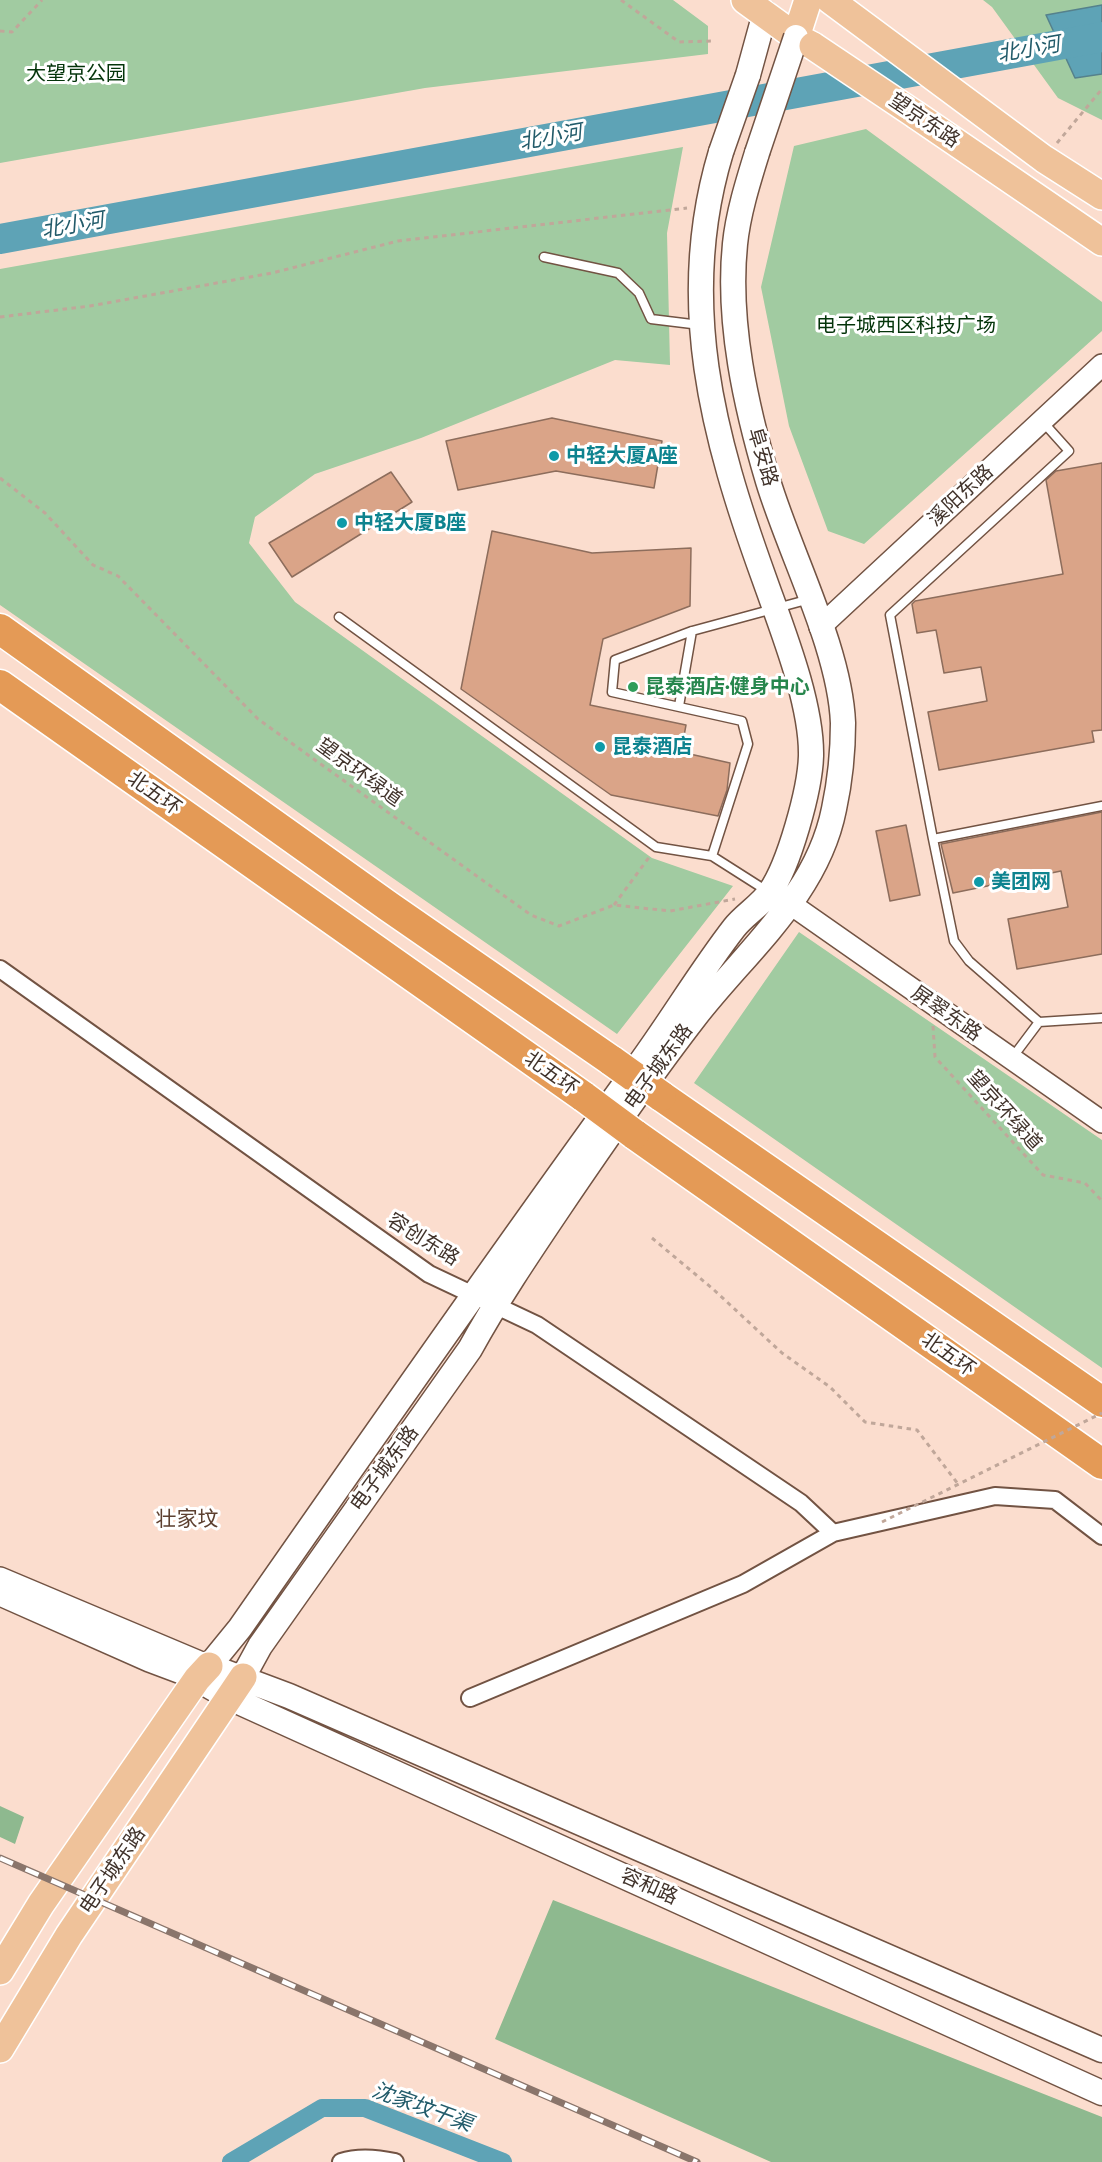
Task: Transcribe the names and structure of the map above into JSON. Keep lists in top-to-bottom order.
{
  "streets": {
    "highway": ["北五环"],
    "main road": [
      "望京东路",
      "阜安路",
      "电子城东路",
      "容和路"
    ],
    "street": ["溪阳东路", "屏翠东路", "容创东路"],
    "path": ["望京环绿道"]
  },
  "crossings": [
    ["望京东路", "阜安路"],
    ["阜安路", "溪阳东路"],
    ["阜安路", "屏翠东路"],
    ["阜安路", "电子城东路"],
    ["望京环绿道", "屏翠东路"],
    ["屏翠东路", "电子城东路"],
    ["电子城东路", "容创东路"],
    ["电子城东路", "容和路"]
  ],
  "districts": ["壮家坟"],
  "water": ["北小河", "沈家坟干渠"],
  "parks": ["大望京公园", "电子城西区科技广场"],
  "places": [
    "中轻大厦A座",
    "中轻大厦B座",
    "昆泰酒店·健身中心",
    "昆泰酒店",
    "美团网"
  ]
}
